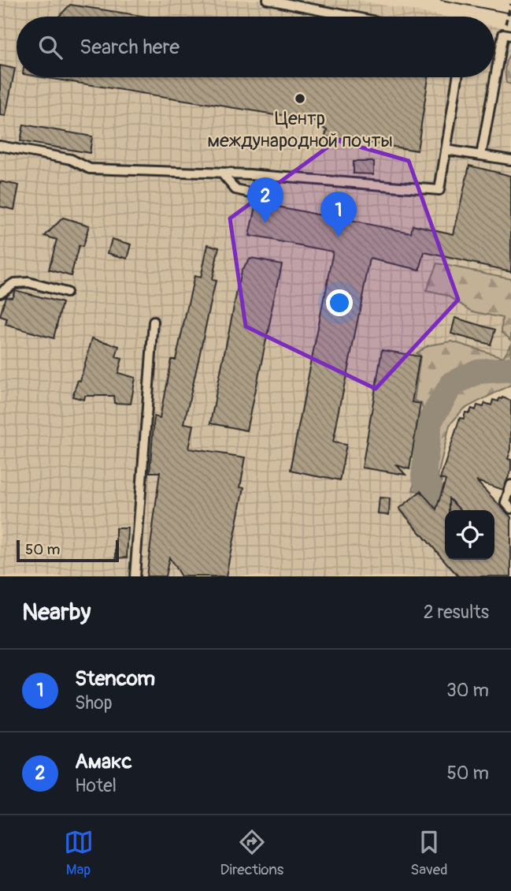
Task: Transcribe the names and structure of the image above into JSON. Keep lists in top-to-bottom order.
{
  "places": ["Центр международной почты"],
  "scale_bar": "50 m",
  "page": {
    "search": "Search here",
    "pins": ["2", "1"],
    "scale": "50 m",
    "heading": ["Nearby", "2 results"],
    "list": [
      {
        "mark": "1",
        "name": "Stencom",
        "note": "Shop",
        "value": "30 m"
      },
      {
        "mark": "2",
        "name": "Амакс",
        "note": "Hotel",
        "value": "50 m"
      }
    ],
    "nav": ["Map", "Directions", "Saved"]
  }
}
